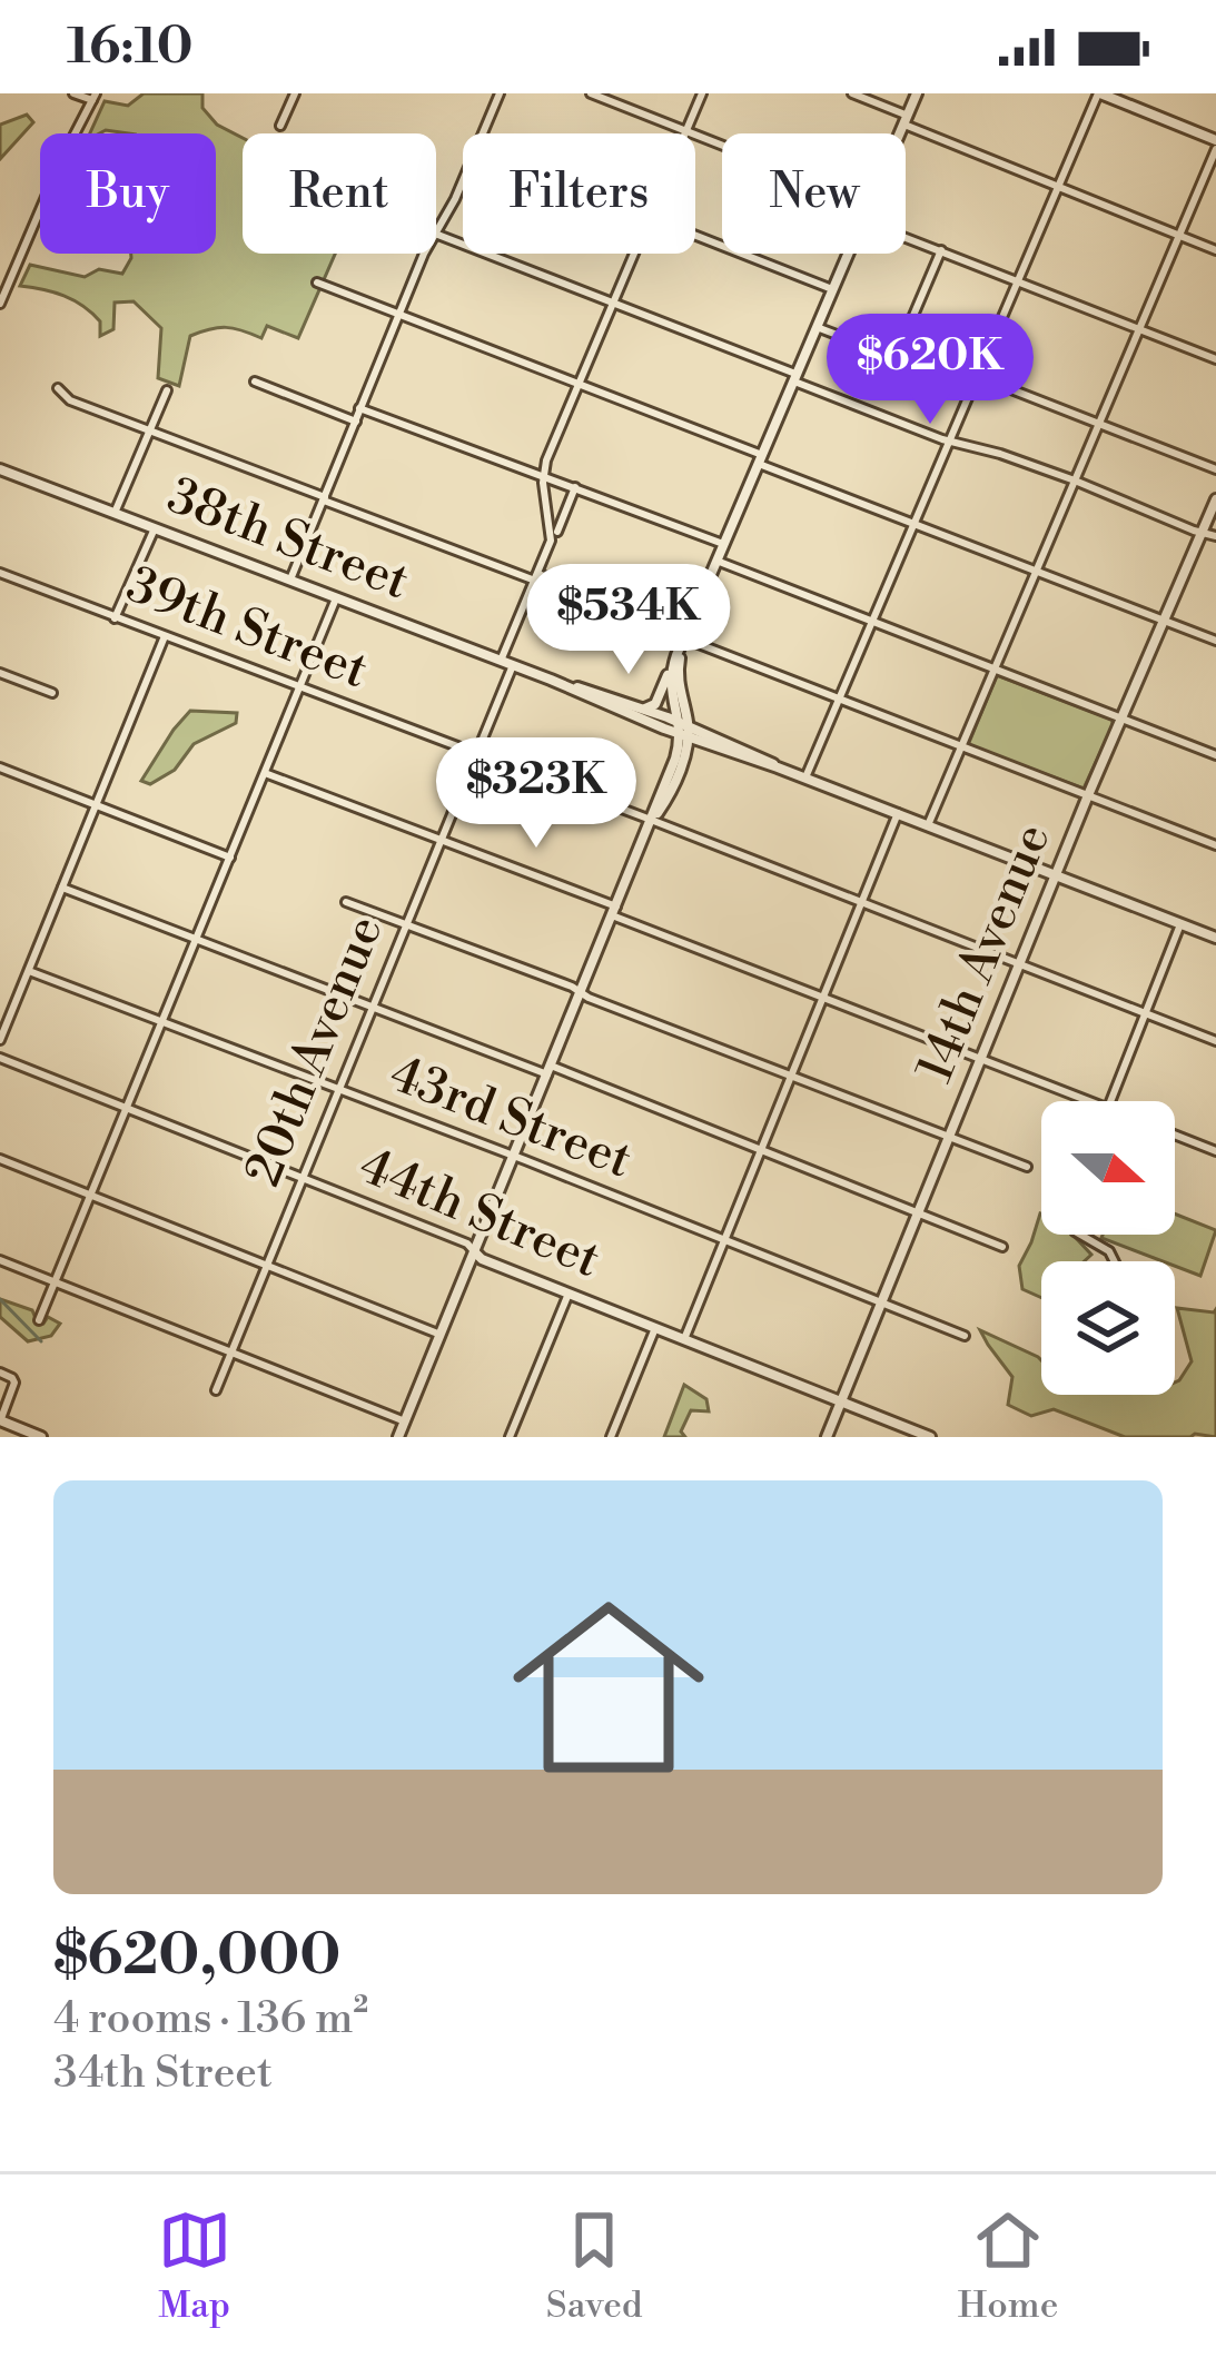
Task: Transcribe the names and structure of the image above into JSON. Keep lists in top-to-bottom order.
{
  "streets": {
    "street": [
      "38th Street",
      "39th Street",
      "14th Avenue",
      "20th Avenue",
      "43rd Street",
      "44th Street"
    ]
  },
  "crossings": [
    ["38th Street", "14th Avenue"],
    ["38th Street", "20th Avenue"],
    ["39th Street", "14th Avenue"],
    ["39th Street", "20th Avenue"],
    ["14th Avenue", "43rd Street"],
    ["14th Avenue", "44th Street"],
    ["20th Avenue", "43rd Street"],
    ["20th Avenue", "44th Street"]
  ],
  "north": "right",
  "page": {
    "status": "16:10",
    "chip": [
      "Buy",
      "Rent",
      "Filters",
      "New"
    ],
    "price": ["$620K", "$534K", "$323K"],
    "list": [
      {
        "name": "$620,000",
        "note": "4 rooms · 136 m² · 34th Street"
      }
    ],
    "tabs": ["Map", "Saved", "Home"]
  }
}
